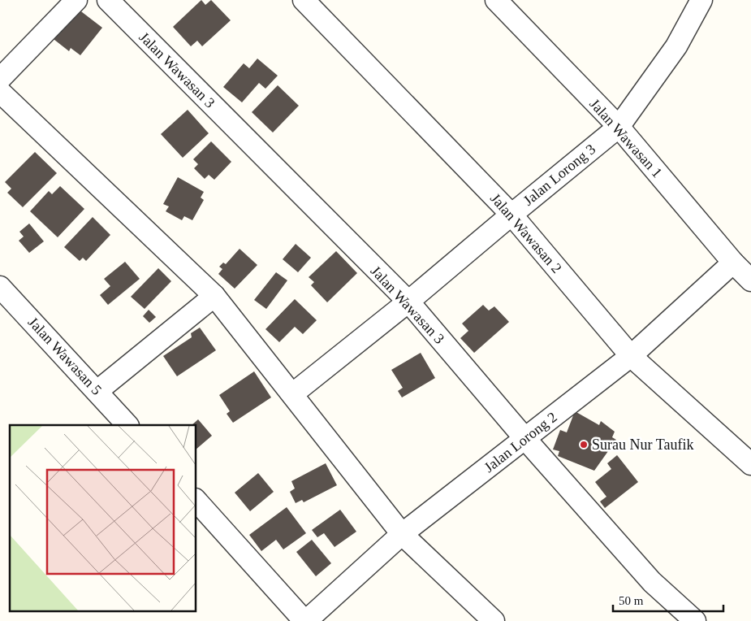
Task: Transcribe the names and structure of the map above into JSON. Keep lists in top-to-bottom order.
{
  "streets": {
    "street": [
      "Jalan Wawasan 3",
      "Jalan Wawasan 1",
      "Jalan Lorong 3",
      "Jalan Wawasan 2",
      "Jalan Wawasan 5",
      "Jalan Lorong 2"
    ]
  },
  "crossings": [
    ["Jalan Wawasan 3", "Jalan Lorong 3"],
    ["Jalan Wawasan 3", "Jalan Lorong 2"],
    ["Jalan Wawasan 1", "Jalan Lorong 3"],
    ["Jalan Wawasan 1", "Jalan Lorong 2"],
    ["Jalan Lorong 3", "Jalan Wawasan 2"],
    ["Jalan Wawasan 2", "Jalan Lorong 2"]
  ],
  "places": ["Surau Nur Taufik"],
  "scale_bar": "50 m"
}
